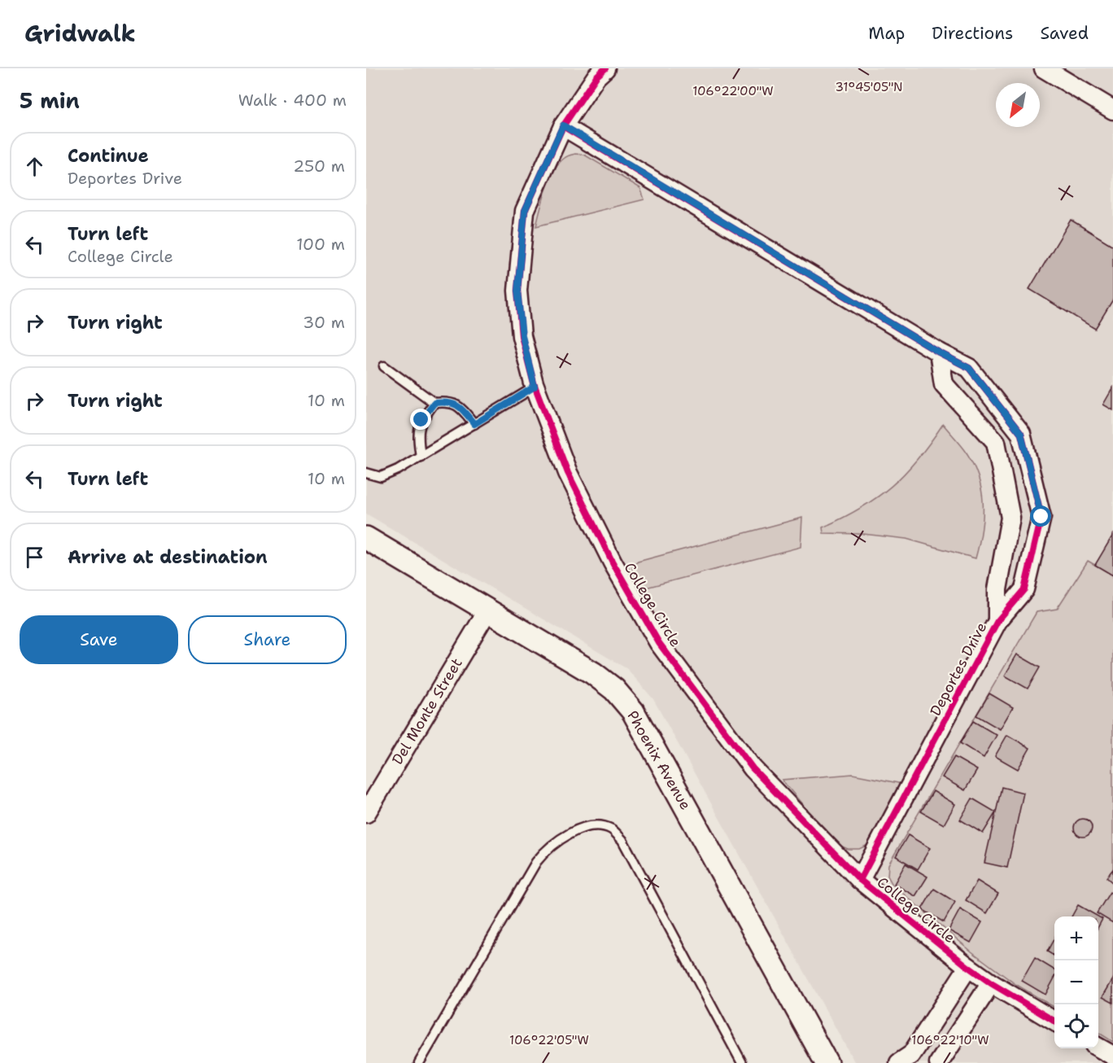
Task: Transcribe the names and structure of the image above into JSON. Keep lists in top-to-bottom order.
{
  "streets": {
    "street": [
      "College Circle",
      "Deportes Drive",
      "Del Monte Street",
      "Phoenix Avenue"
    ]
  },
  "crossings": [
    ["College Circle", "Deportes Drive"],
    ["Del Monte Street", "Phoenix Avenue"]
  ],
  "north": "bottom left",
  "page": {
    "header": "Gridwalk",
    "nav": ["Map", "Directions", "Saved"],
    "heading": ["5 min", "Walk · 400 m"],
    "list": [
      ["Continue", "Deportes Drive", "250 m"],
      ["Turn left", "College Circle", "100 m"],
      ["Turn right", "30 m"],
      ["Turn right", "10 m"],
      ["Turn left", "10 m"],
      "Arrive at destination"
    ],
    "buttons": ["Save", "Share"],
    "map_buttons": ["+", "−"]
  },
  "coordinates": [
    "31°45'05\"N",
    "106°22'00\"W",
    "106°22'05\"W",
    "106°22'10\"W"
  ]
}
